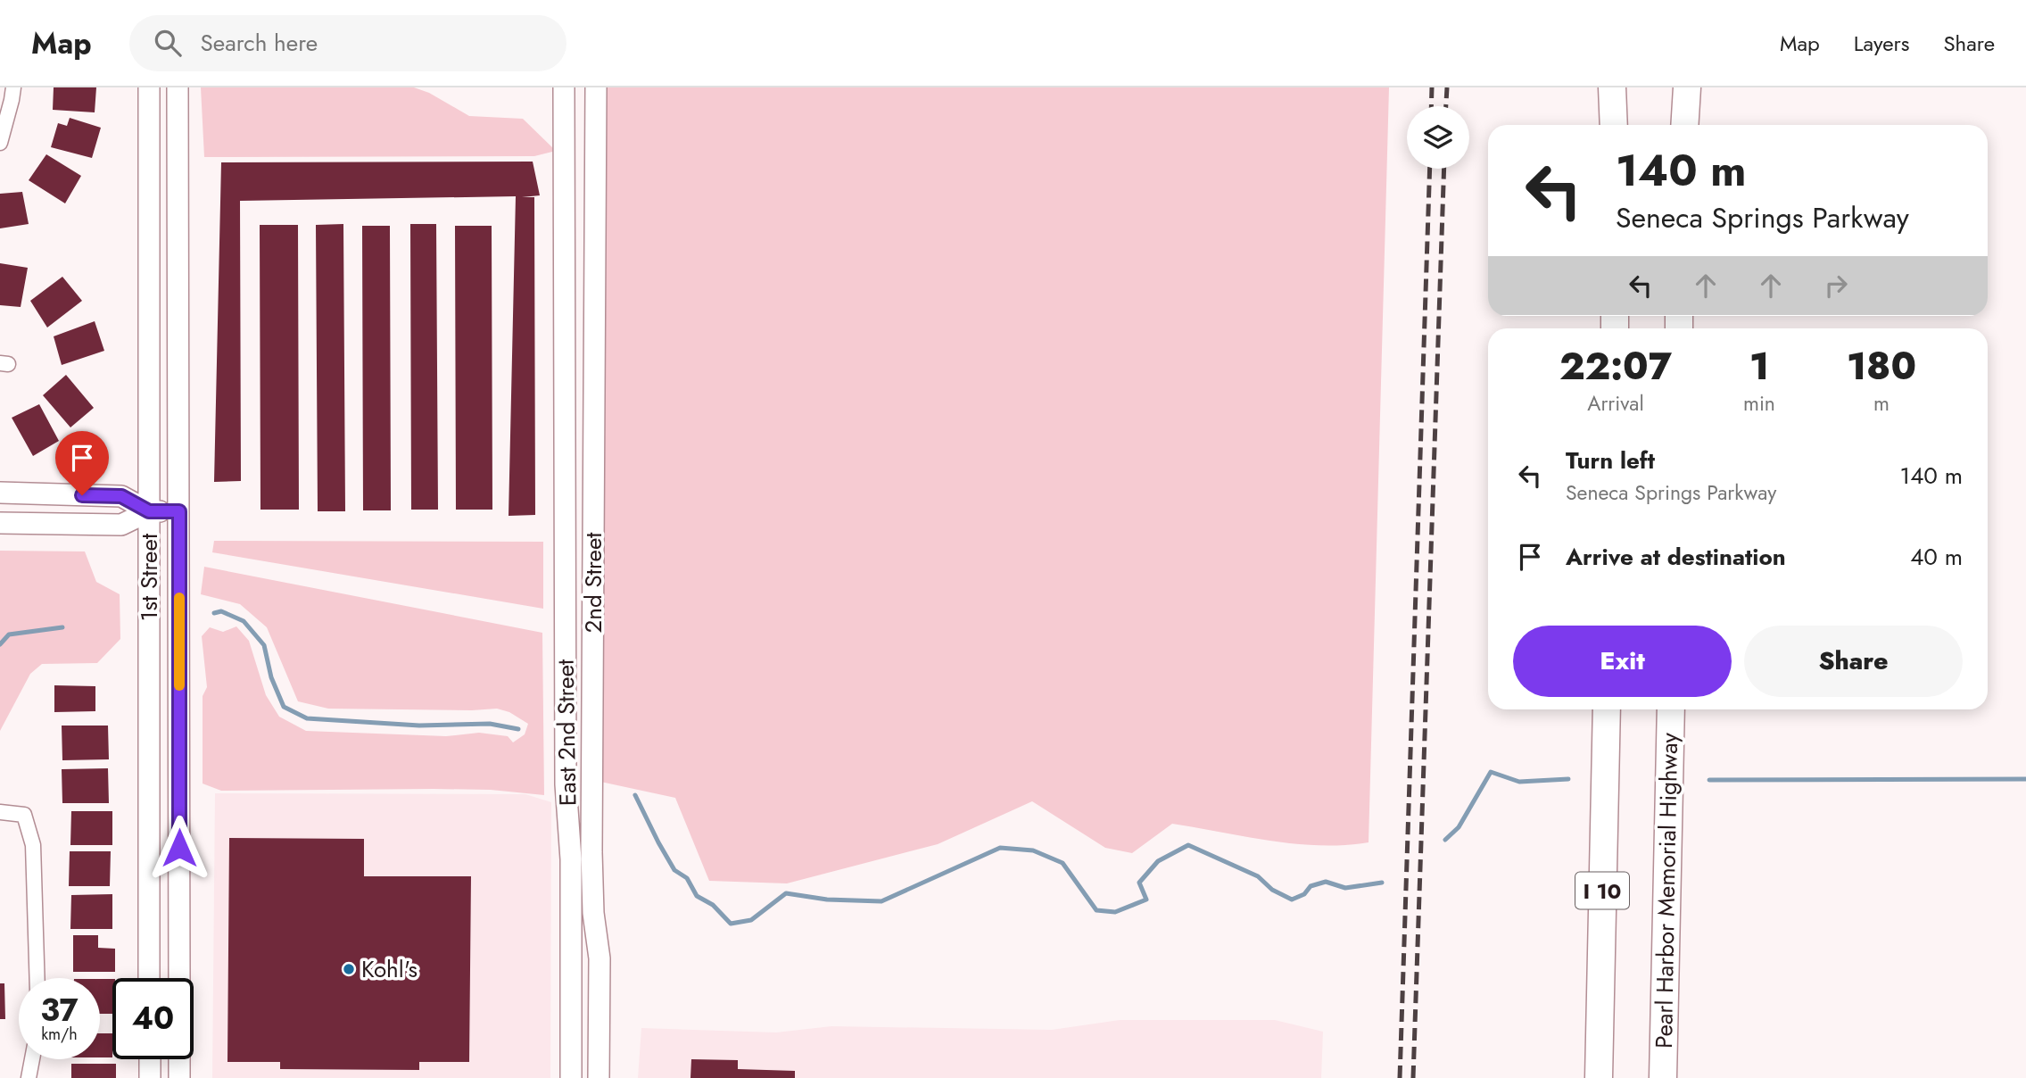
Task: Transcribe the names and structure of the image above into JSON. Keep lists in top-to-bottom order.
{
  "streets": {
    "highway": ["I 10", "Pearl Harbor Memorial Highway"],
    "street": ["1st Street", "2nd Street", "East 2nd Street"]
  },
  "places": ["Kohl's"],
  "page": {
    "header": "Map",
    "search": "Search here",
    "nav": ["Map", "Layers", "Share"],
    "turn": ["140 m", "Seneca Springs Parkway"],
    "eta": [
      "22:07",
      "Arrival",
      "1",
      "min",
      "180",
      "m"
    ],
    "list": [
      {
        "name": "Turn left",
        "note": "Seneca Springs Parkway",
        "value": "140 m"
      },
      {
        "name": "Arrive at destination",
        "value": "40 m"
      }
    ],
    "buttons": ["Exit", "Share"],
    "speed": "37 km/h",
    "limit": "40"
  }
}
